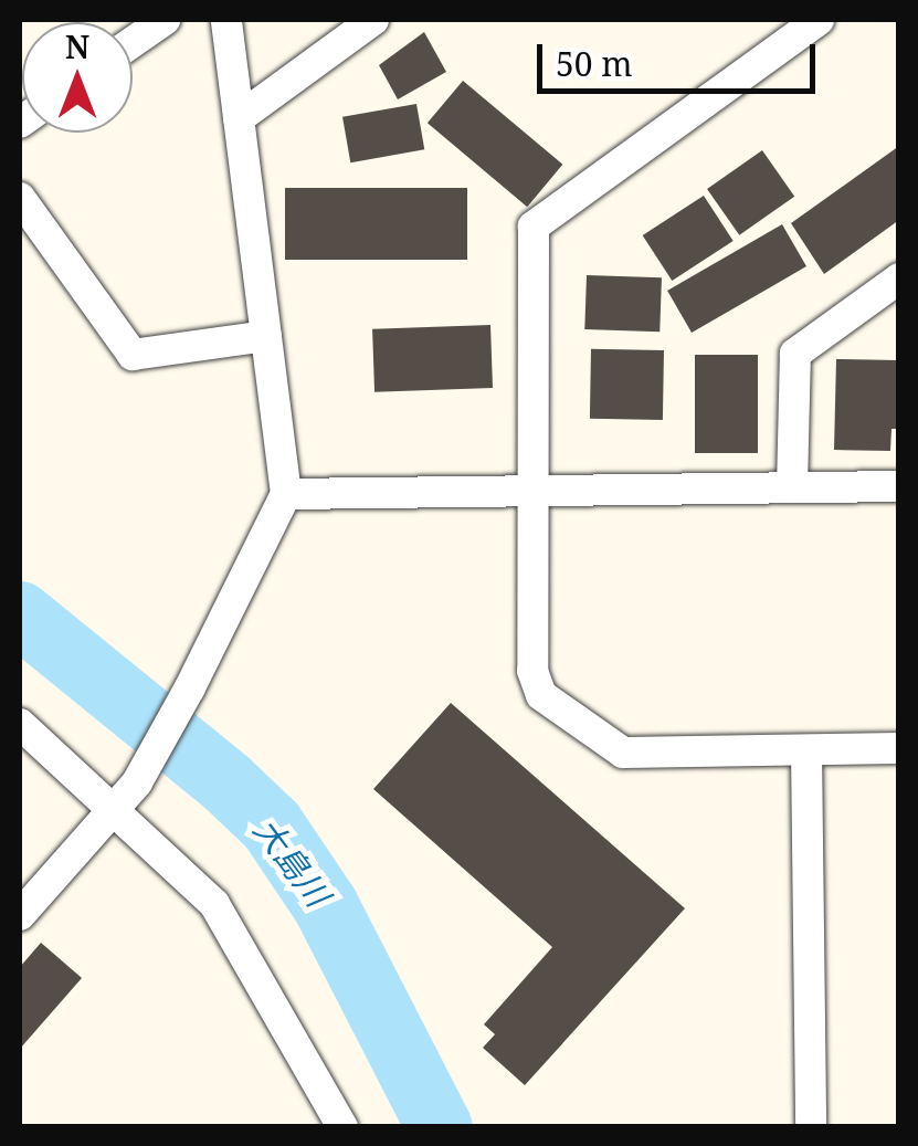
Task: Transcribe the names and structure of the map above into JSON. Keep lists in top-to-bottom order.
{
  "water": ["大島川"],
  "scale_bar": "50 m",
  "north": "top"
}
